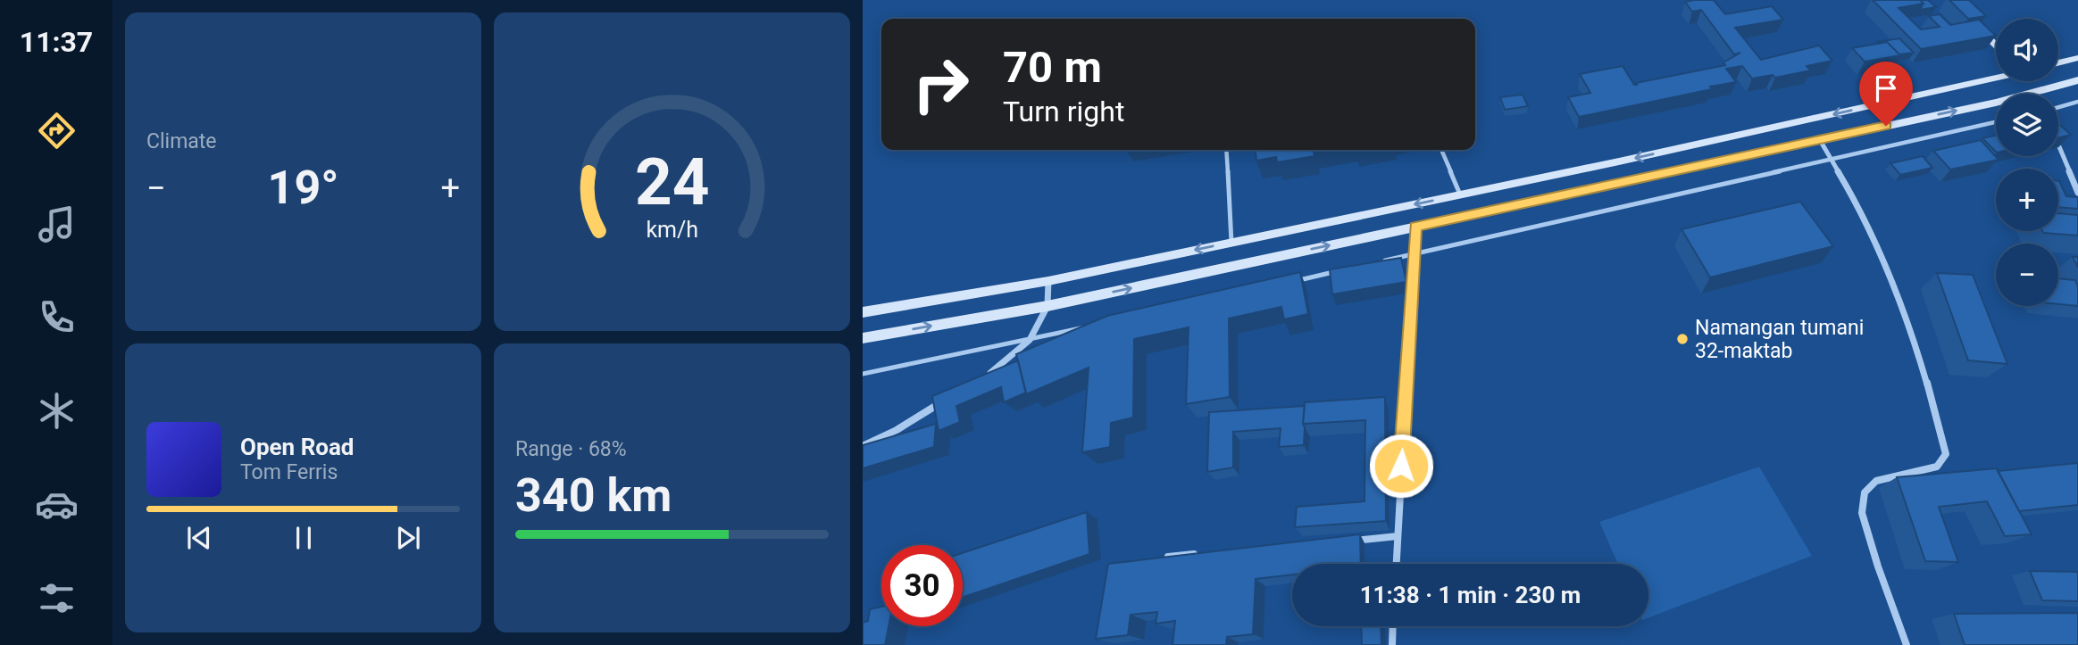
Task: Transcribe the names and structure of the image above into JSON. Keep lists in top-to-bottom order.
{
  "places": ["Namangan tumani 32-maktab"],
  "page": {
    "tabs": "11:37",
    "tile": [
      "Climate",
      ["Range · 68%", "340 km"]
    ],
    "map_buttons": ["+", "−"],
    "turn": ["70 m", "Turn right"],
    "heat": ["−", "19°", "+"],
    "song": ["Open Road", "Tom Ferris"],
    "limit": "30",
    "trip": "11:38 · 1 min · 230 m",
    "gauge": ["24", "km/h"]
  }
}
